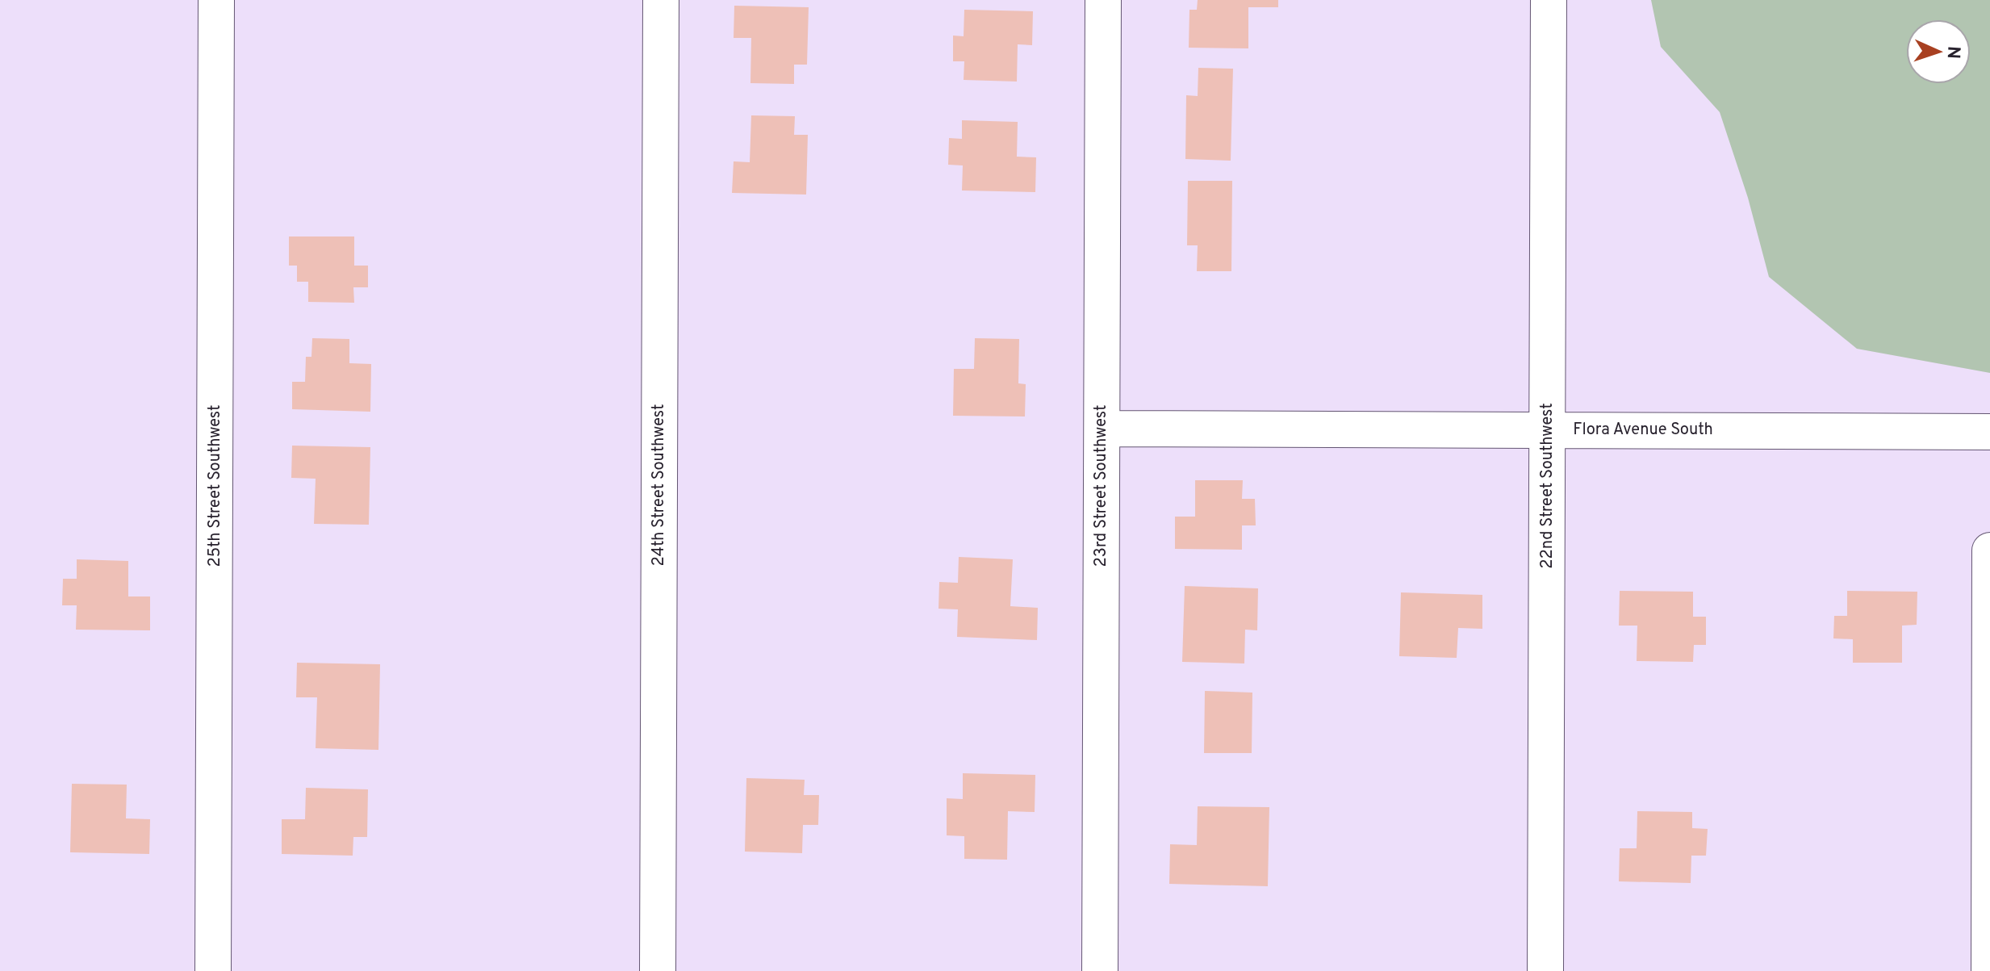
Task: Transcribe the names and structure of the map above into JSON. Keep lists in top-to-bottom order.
{
  "streets": {
    "street": [
      "Flora Avenue South",
      "24th Street Southwest",
      "25th Street Southwest",
      "23rd Street Southwest",
      "22nd Street Southwest"
    ]
  },
  "crossings": [
    ["Flora Avenue South", "23rd Street Southwest"],
    ["Flora Avenue South", "22nd Street Southwest"]
  ],
  "north": "right"
}
